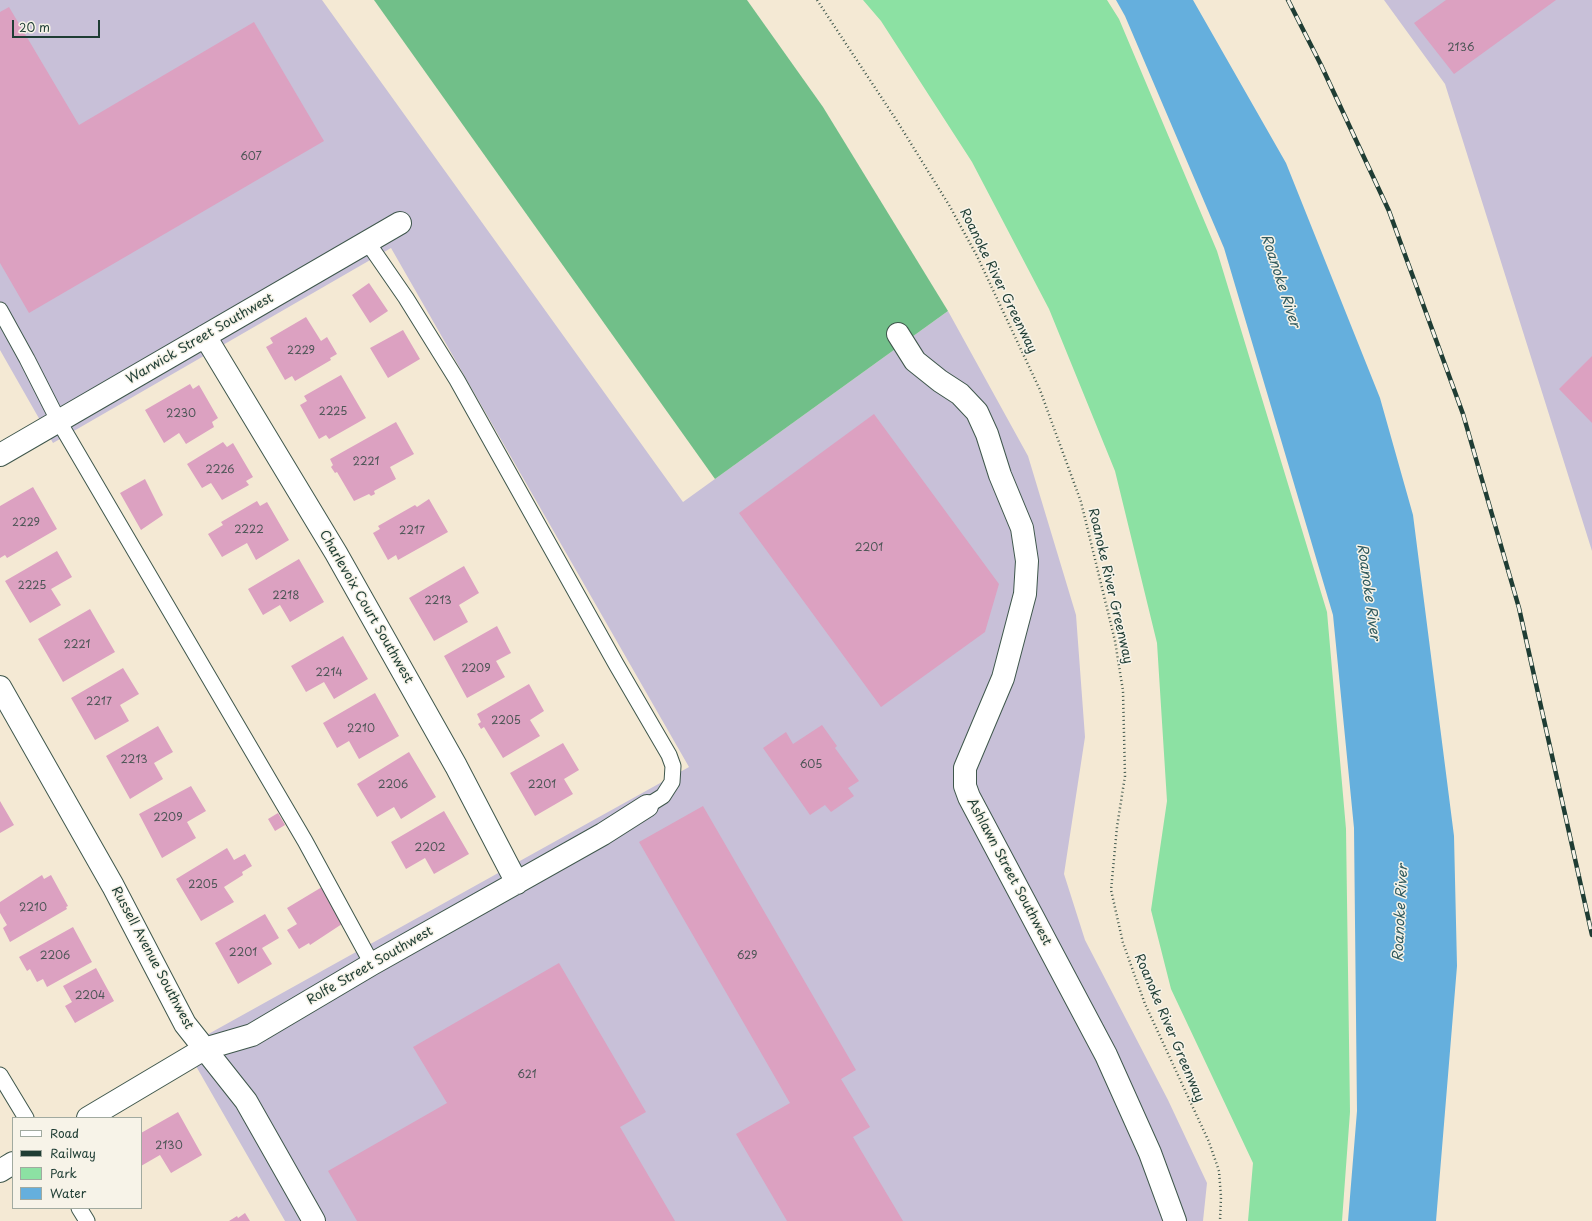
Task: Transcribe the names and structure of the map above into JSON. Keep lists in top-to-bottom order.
{
  "streets": {
    "street": [
      "Warwick Street Southwest",
      "Charlevoix Court Southwest",
      "Ashlawn Street Southwest",
      "Russell Avenue Southwest",
      "Rolfe Street Southwest"
    ],
    "path": ["Roanoke River Greenway"]
  },
  "crossings": [
    ["Warwick Street Southwest", "Charlevoix Court Southwest"],
    ["Charlevoix Court Southwest", "Rolfe Street Southwest"],
    ["Russell Avenue Southwest", "Rolfe Street Southwest"]
  ],
  "water": ["Roanoke River"],
  "house_numbers": [
    "2136",
    "607",
    "2229",
    "2225",
    "2230",
    "2221",
    "2226",
    "2229",
    "2222",
    "2217",
    "2201",
    "2225",
    "2218",
    "2213",
    "2221",
    "2209",
    "2214",
    "2217",
    "2205",
    "2210",
    "2213",
    "605",
    "2206",
    "2201",
    "2209",
    "2202",
    "2205",
    "2210",
    "2201",
    "2206",
    "629",
    "2204",
    "621",
    "2130"
  ],
  "legend": [
    "Road",
    "Railway",
    "Park",
    "Water"
  ],
  "scale_bar": "20 m"
}
